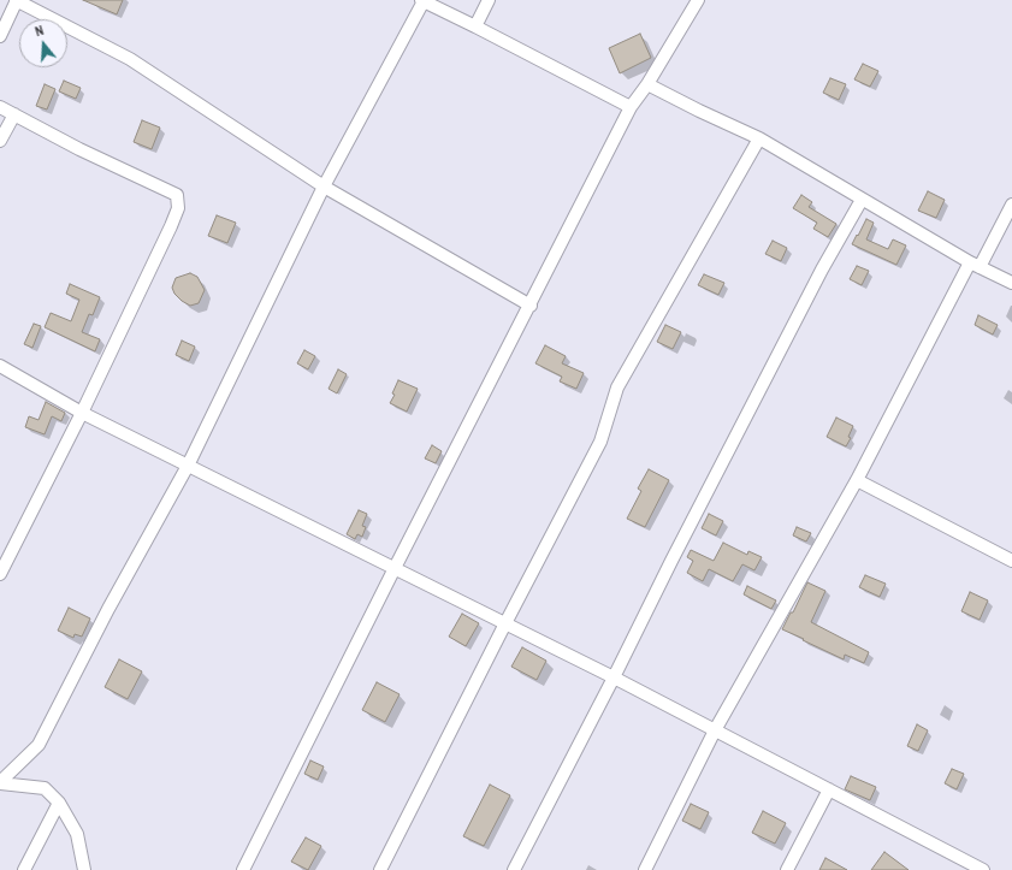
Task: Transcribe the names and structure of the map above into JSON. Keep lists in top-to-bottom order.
{
  "north": "top"
}
